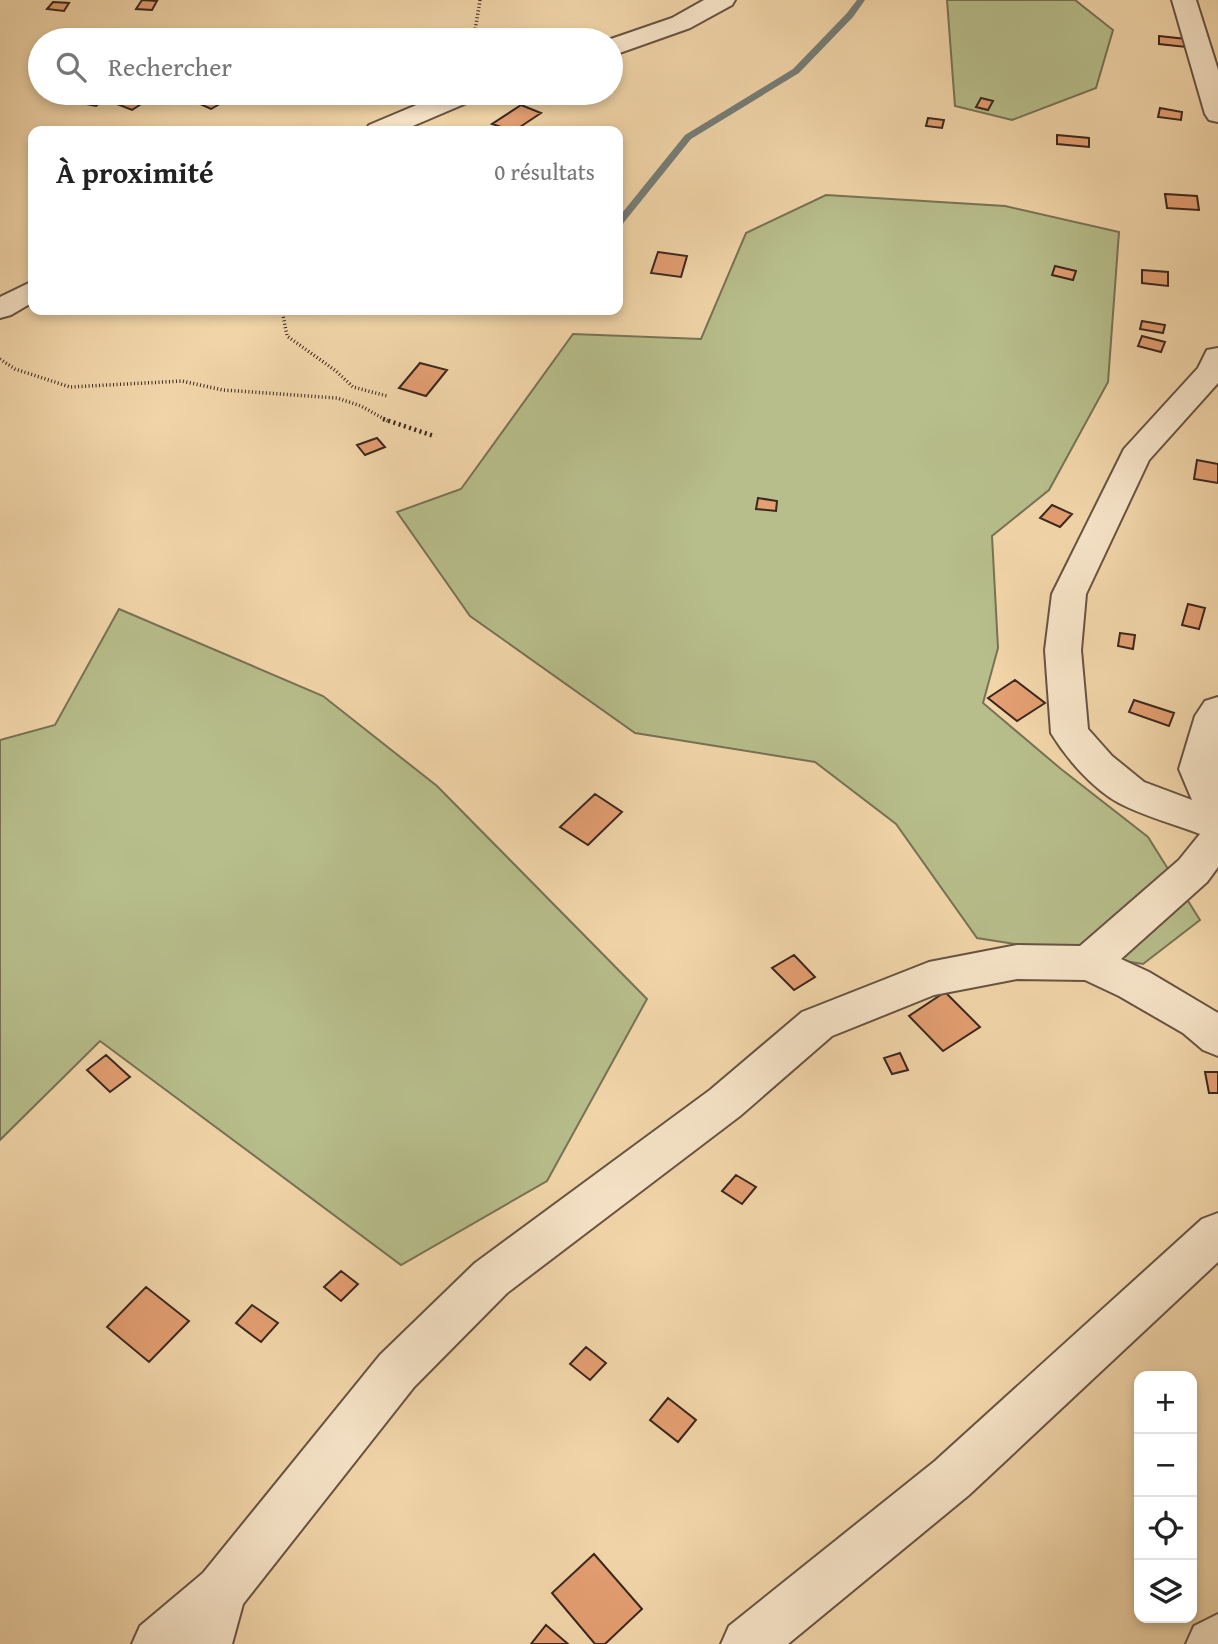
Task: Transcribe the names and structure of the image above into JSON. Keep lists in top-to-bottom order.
{
  "page": {
    "search": "Rechercher",
    "heading": ["À proximité", "0 résultats"],
    "map_buttons": ["+", "−"]
  }
}
